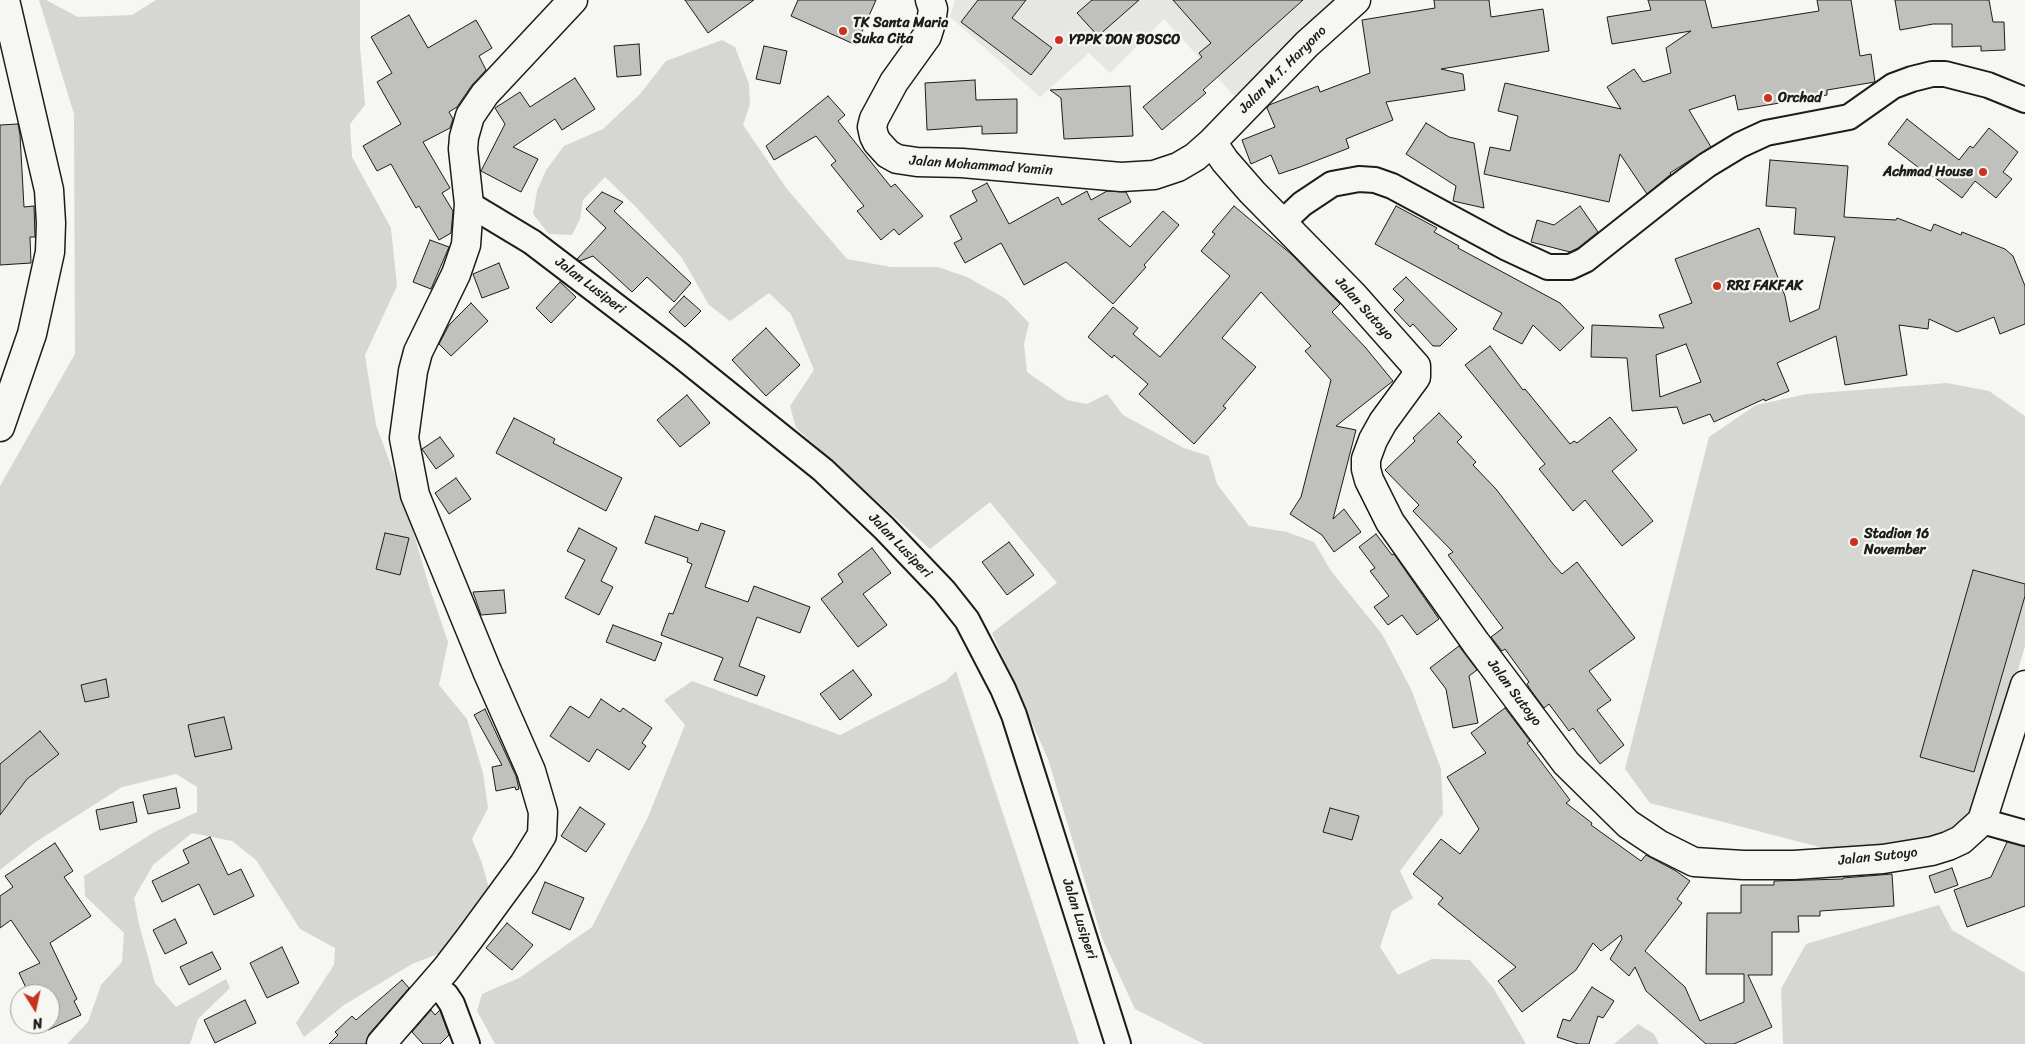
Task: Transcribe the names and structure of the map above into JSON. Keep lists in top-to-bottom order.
{
  "streets": {
    "main road": ["Jalan M.T. Haryono", "Jalan Mohammad Yamin", "Jalan Sutoyo"],
    "street": ["Jalan Lusiperi"]
  },
  "crossings": [
    ["Jalan M.T. Haryono", "Jalan Mohammad Yamin"],
    ["Jalan M.T. Haryono", "Jalan Sutoyo"],
    ["Jalan Mohammad Yamin", "Jalan Sutoyo"]
  ],
  "places": [
    "TK Santa Maria Suka Cita",
    "YPPK DON BOSCO",
    "Orchad",
    "Achmad House",
    "RRI FAKFAK",
    "Stadion 16 November"
  ],
  "north": "bottom"
}
